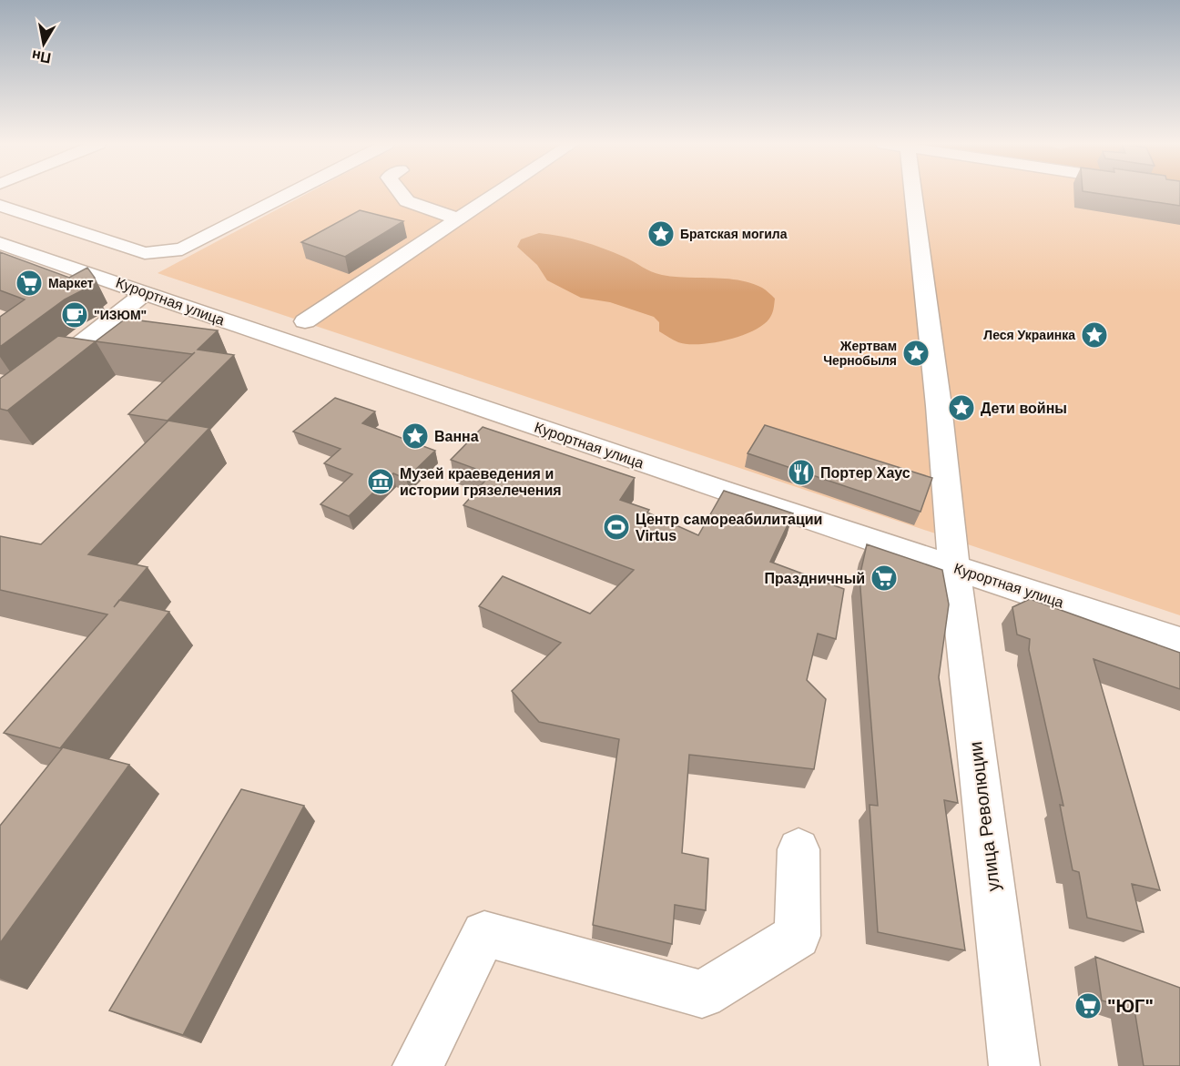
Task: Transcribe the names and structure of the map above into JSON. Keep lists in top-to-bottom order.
{
  "streets": {
    "street": ["Курортная улица", "улица Революции"]
  },
  "crossings": [
    ["Курортная улица", "улица Революции"]
  ],
  "places": {
    "place": [
      "Братская могила",
      "Леся Украинка",
      "Жертвам Чернобыля",
      "Дети войны",
      "Ванна"
    ],
    "supermarket": ["Маркет", "Праздничный", "\"ЮГ\""],
    "cafe": ["\"ИЗЮМ\""],
    "restaurant": ["Портер Хаус"],
    "museum": ["Музей краеведения и истории грязелечения"],
    "sports": ["Центр самореабилитации Virtus"]
  },
  "north": "bottom"
}
